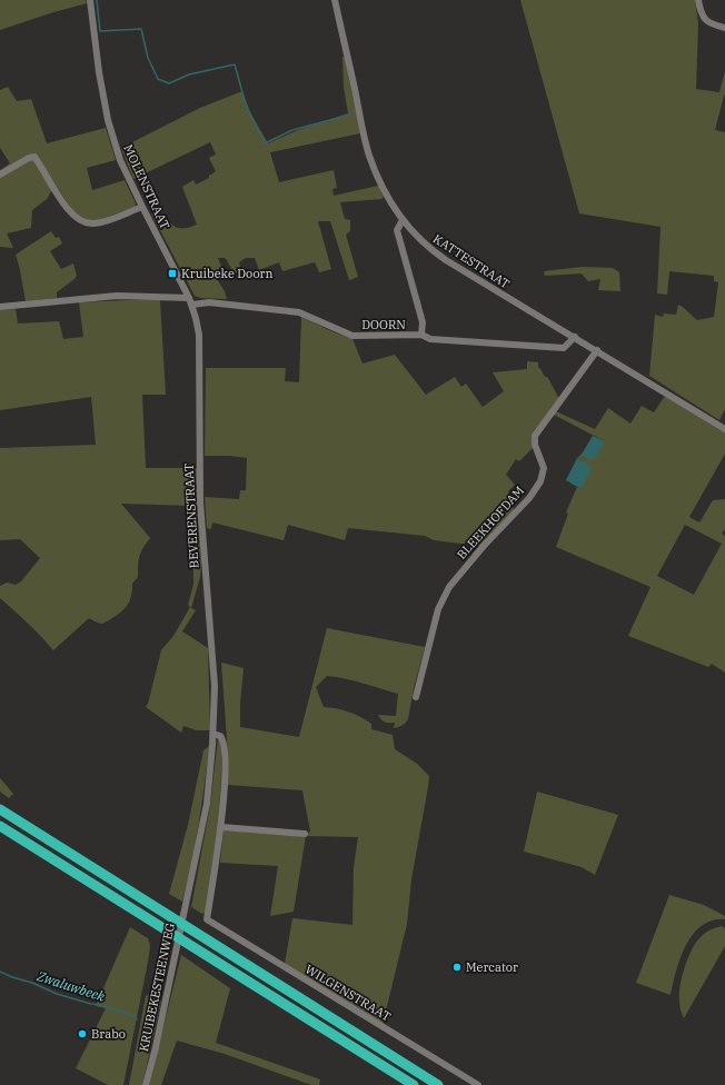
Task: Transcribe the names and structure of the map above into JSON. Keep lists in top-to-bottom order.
{
  "streets": {
    "street": [
      "MOLENSTRAAT",
      "KATTESTRAAT",
      "DOORN",
      "BEVERENSTRAAT",
      "BLEEKHOFDAM",
      "KRUIBEKESTEENWEG",
      "WILGENSTRAAT"
    ]
  },
  "crossings": [
    ["MOLENSTRAAT", "DOORN"],
    ["MOLENSTRAAT", "BEVERENSTRAAT"],
    ["KATTESTRAAT", "DOORN"],
    ["KATTESTRAAT", "BLEEKHOFDAM"],
    ["DOORN", "BEVERENSTRAAT"],
    ["BEVERENSTRAAT", "KRUIBEKESTEENWEG"]
  ],
  "water": ["Zwaluwbeek"],
  "places": {
    "transit": ["Kruibeke Doorn"],
    "other": ["Mercator", "Brabo"]
  }
}
